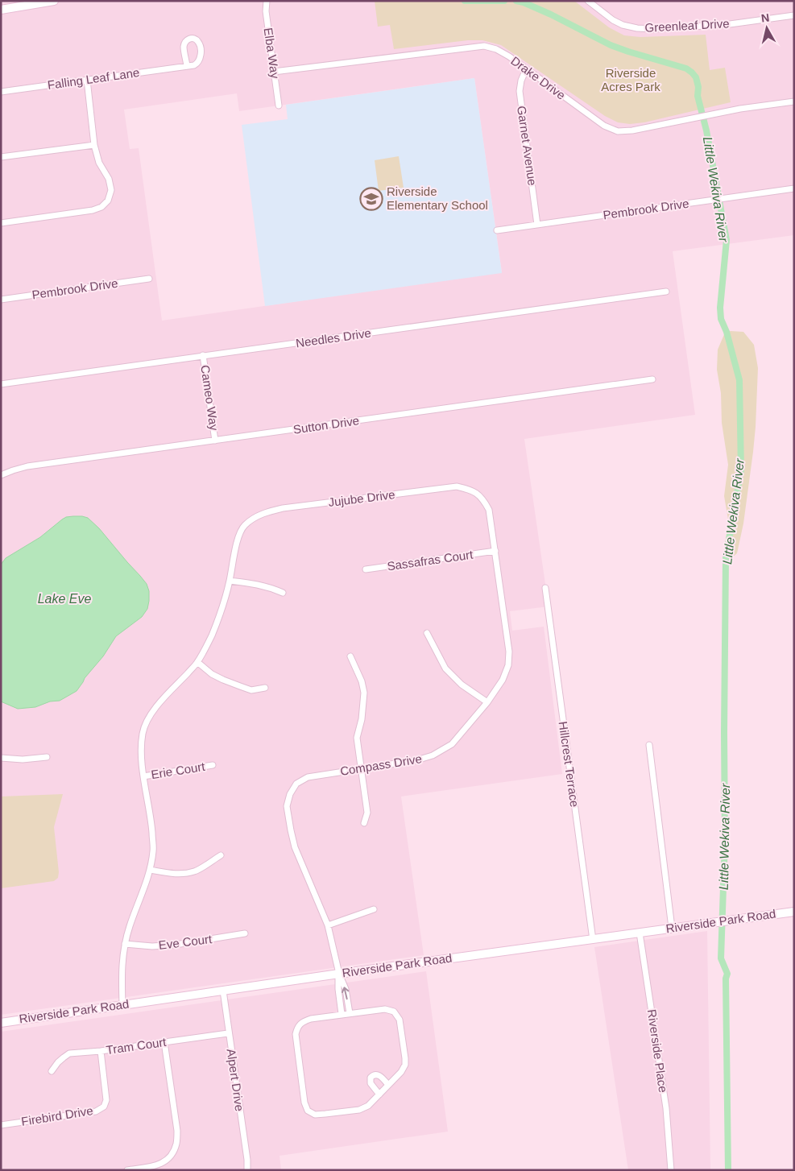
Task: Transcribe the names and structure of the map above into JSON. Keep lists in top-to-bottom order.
{
  "streets": {
    "street": [
      "Greenleaf Drive",
      "Elba Way",
      "Drake Drive",
      "Falling Leaf Lane",
      "Garnet Avenue",
      "Pembrook Drive",
      "Needles Drive",
      "Cameo Way",
      "Sutton Drive",
      "Jujube Drive",
      "Sassafras Court",
      "Hillcrest Terrace",
      "Compass Drive",
      "Erie Court",
      "Riverside Park Road",
      "Eve Court",
      "Tram Court",
      "Riverside Place",
      "Alpert Drive",
      "Firebird Drive"
    ]
  },
  "crossings": [
    ["Elba Way", "Drake Drive"],
    ["Drake Drive", "Garnet Avenue"],
    ["Garnet Avenue", "Pembrook Drive"],
    ["Needles Drive", "Cameo Way"],
    ["Cameo Way", "Sutton Drive"],
    ["Jujube Drive", "Sassafras Court"],
    ["Jujube Drive", "Compass Drive"],
    ["Jujube Drive", "Erie Court"],
    ["Jujube Drive", "Riverside Park Road"],
    ["Jujube Drive", "Eve Court"],
    ["Sassafras Court", "Compass Drive"],
    ["Hillcrest Terrace", "Riverside Park Road"],
    ["Compass Drive", "Riverside Park Road"],
    ["Riverside Park Road", "Riverside Place"],
    ["Riverside Park Road", "Alpert Drive"],
    ["Tram Court", "Alpert Drive"],
    ["Tram Court", "Firebird Drive"]
  ],
  "water": ["Little Wekiva River", "Lake Eve"],
  "parks": ["Riverside Acres Park"],
  "places": {
    "school or university": ["Riverside Elementary School"]
  },
  "north": "top"
}
